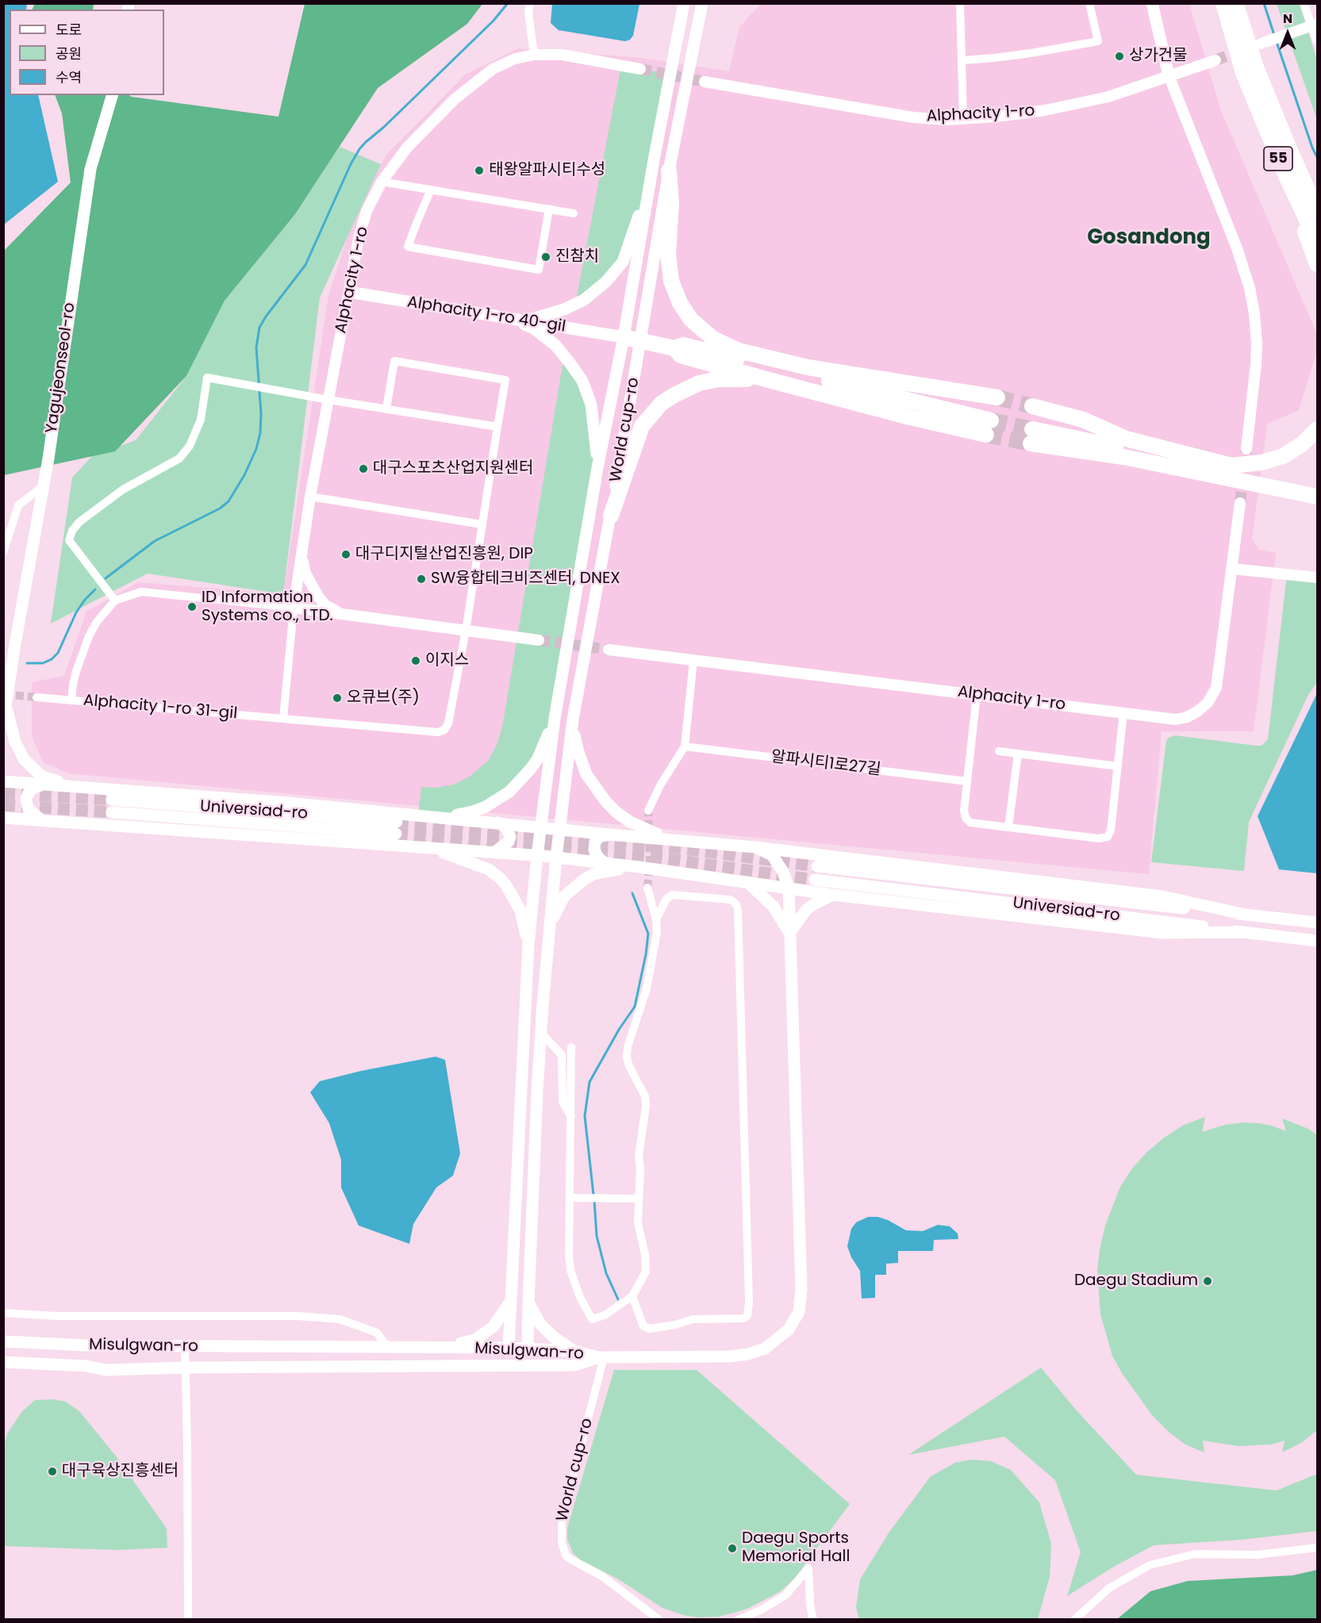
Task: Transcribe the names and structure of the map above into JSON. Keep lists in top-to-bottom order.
{
  "streets": {
    "highway": ["55"],
    "main road": [
      "Alphacity 1-ro 40-gil",
      "Yagujeonseol-ro",
      "World cup-ro",
      "Universiad-ro",
      "Misulgwan-ro"
    ],
    "street": ["Alphacity 1-ro", "Alphacity 1-ro 31-gil", "알파시티1로27길"]
  },
  "crossings": [
    ["Alphacity 1-ro", "Alphacity 1-ro 40-gil"],
    ["Alphacity 1-ro 40-gil", "World cup-ro"],
    ["World cup-ro", "Misulgwan-ro"]
  ],
  "districts": ["Gosandong"],
  "places": [
    "상가건물",
    "태왕알파시티수성",
    "진참치",
    "대구스포츠산업지원센터",
    "대구디지털산업진흥원, DIP",
    "SW융합테크비즈센터, DNEX",
    "ID Information Systems co., LTD.",
    "이지스",
    "오큐브(주)",
    "Daegu Stadium",
    "대구육상진흥센터",
    "Daegu Sports Memorial Hall"
  ],
  "legend": ["도로", "공원", "수역"],
  "north": "top"
}
